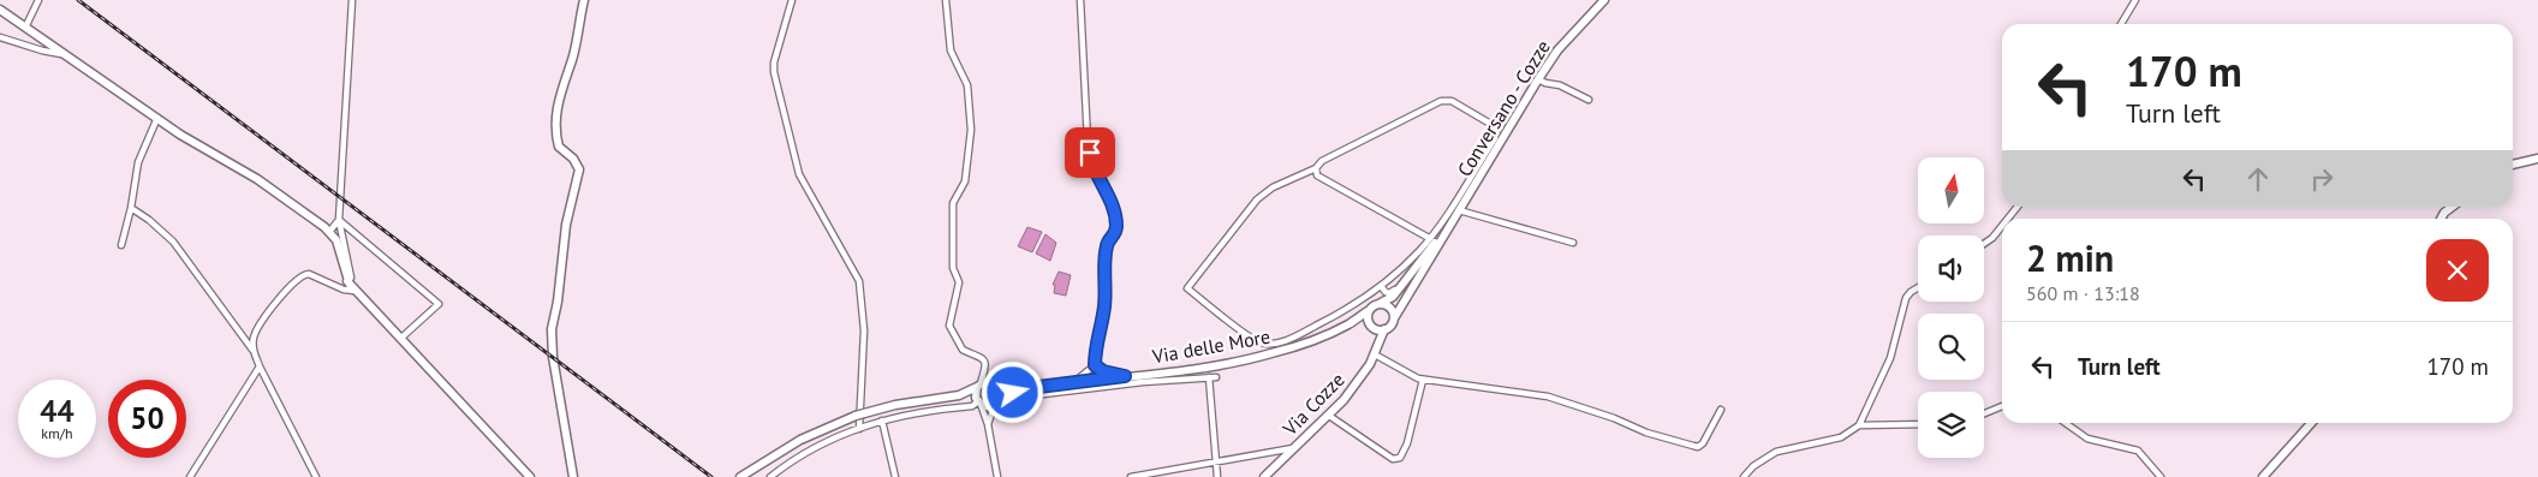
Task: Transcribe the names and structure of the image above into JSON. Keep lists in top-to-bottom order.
{
  "streets": {
    "main road": ["Conversano - Cozze", "Via delle More", "Via Cozze"]
  },
  "north": "top",
  "page": {
    "turn": ["170 m", "Turn left"],
    "heading": ["2 min", "560 m · 13:18"],
    "list": [
      {
        "name": "Turn left",
        "value": "170 m"
      }
    ],
    "speed": "44 km/h",
    "limit": "50"
  }
}
